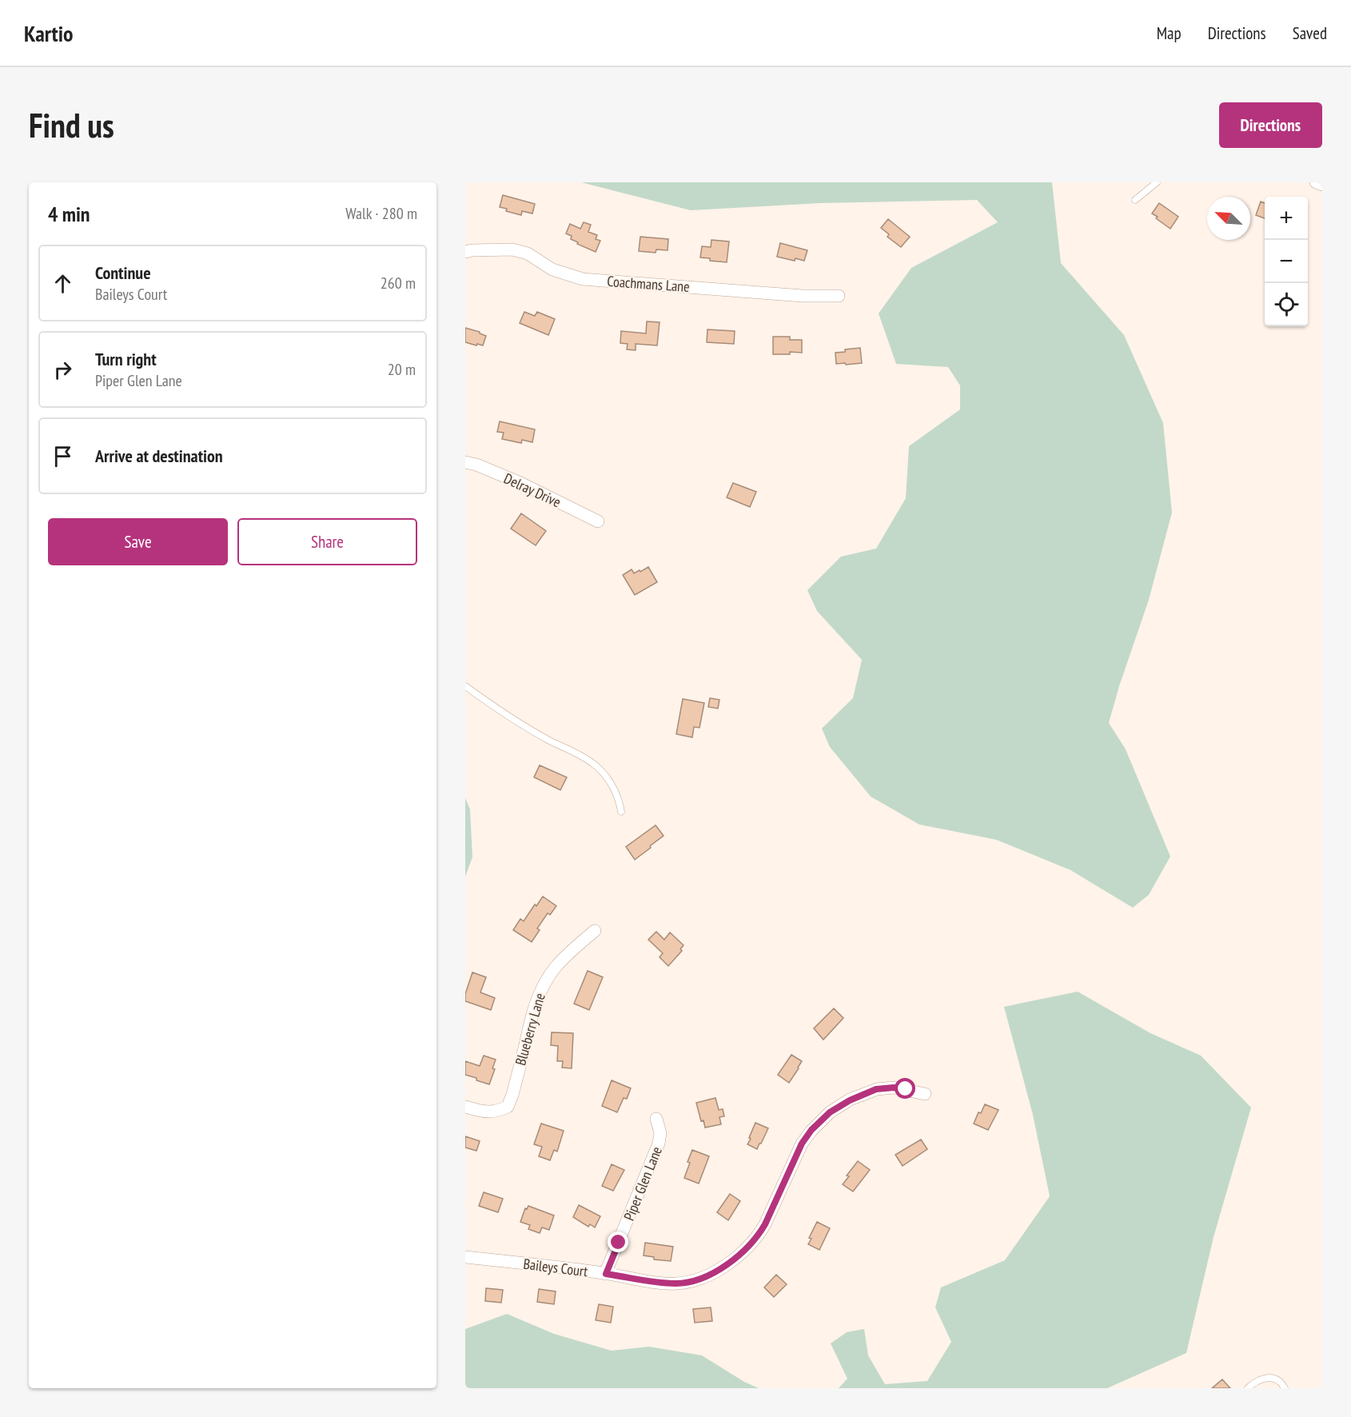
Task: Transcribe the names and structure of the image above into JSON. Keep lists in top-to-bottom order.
{
  "streets": {
    "street": [
      "Coachmans Lane",
      "Delray Drive",
      "Blueberry Lane",
      "Piper Glen Lane",
      "Baileys Court"
    ]
  },
  "crossings": [
    ["Piper Glen Lane", "Baileys Court"]
  ],
  "north": "top left",
  "page": {
    "header": "Kartio",
    "nav": ["Map", "Directions", "Saved"],
    "buttons": [
      "Directions",
      ["Save", "Share"]
    ],
    "title": "Find us",
    "heading": ["4 min", "Walk · 280 m"],
    "map_buttons": ["+", "−"],
    "list": [
      ["Continue", "Baileys Court", "260 m"],
      ["Turn right", "Piper Glen Lane", "20 m"],
      "Arrive at destination"
    ]
  }
}
